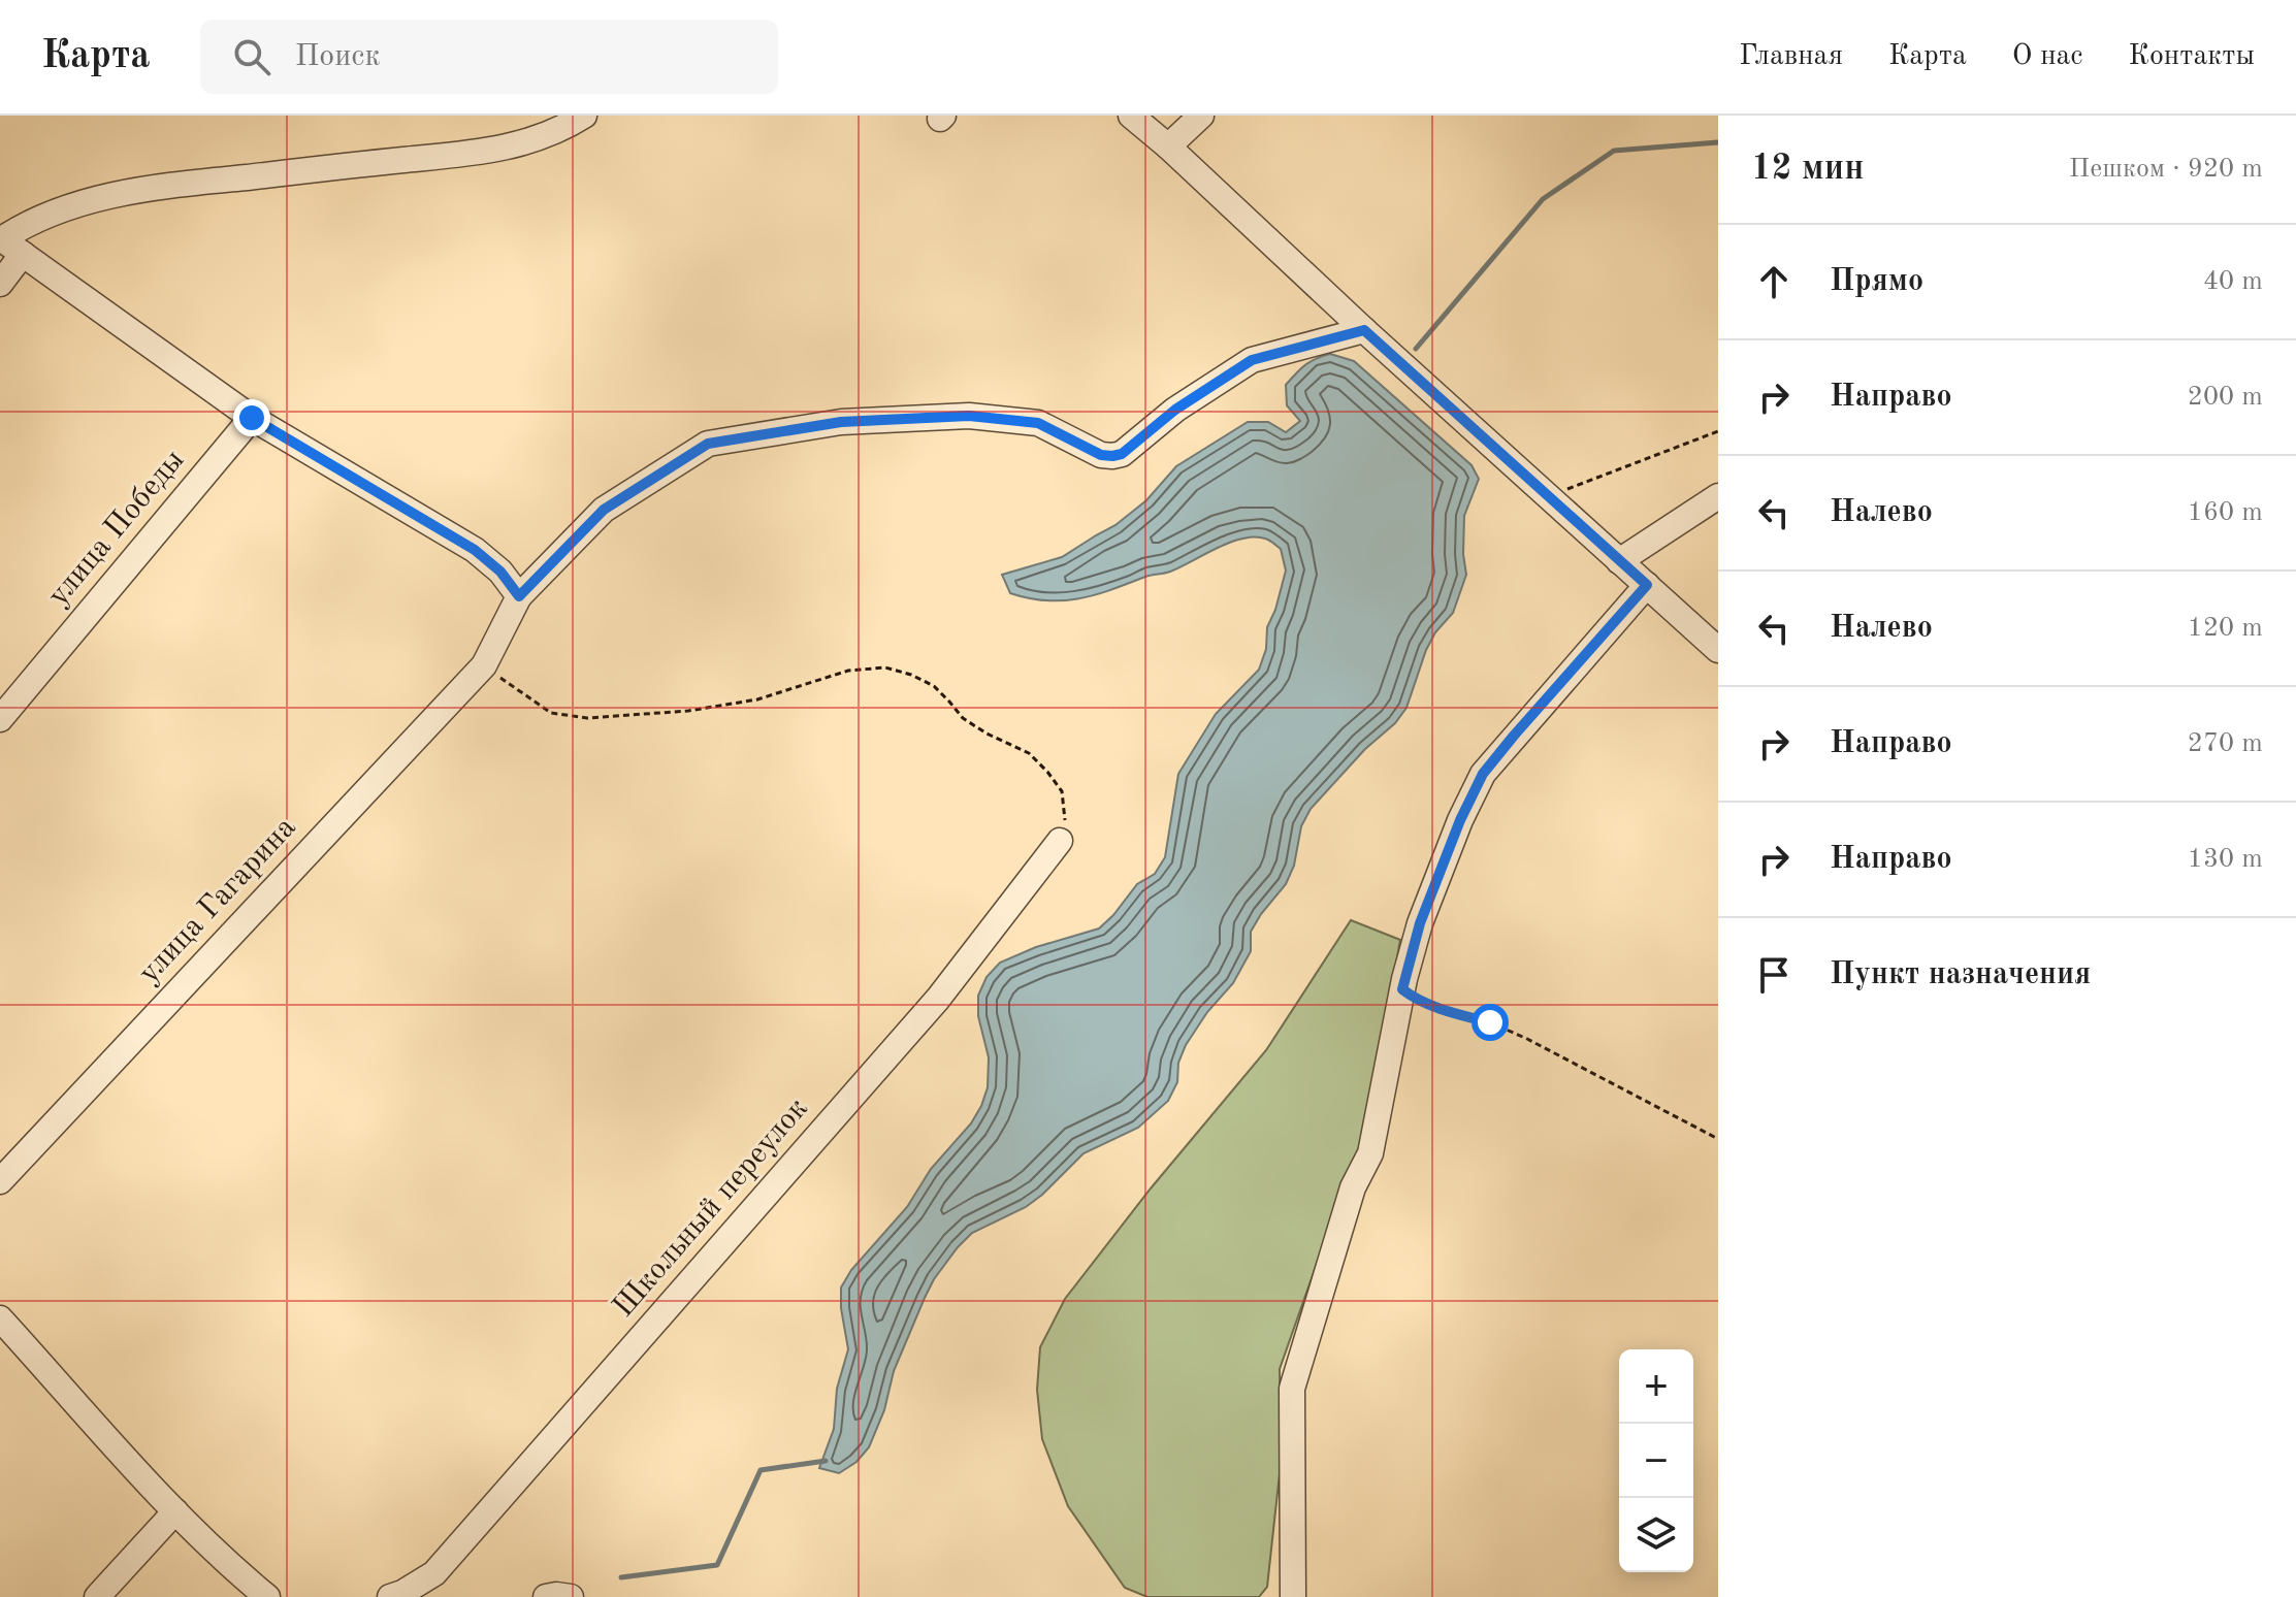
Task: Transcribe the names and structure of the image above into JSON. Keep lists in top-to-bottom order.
{
  "streets": {
    "street": ["улица Победы", "улица Гагарина", "Школьный переулок"]
  },
  "page": {
    "header": "Карта",
    "search": "Поиск",
    "nav": [
      "Главная",
      "Карта",
      "О нас",
      "Контакты"
    ],
    "heading": ["12 мин", "Пешком · 920 m"],
    "list": [
      ["Прямо", "40 m"],
      ["Направо", "200 m"],
      ["Налево", "160 m"],
      ["Налево", "120 m"],
      ["Направо", "270 m"],
      ["Направо", "130 m"],
      "Пункт назначения"
    ],
    "map_buttons": ["+", "−"]
  }
}
